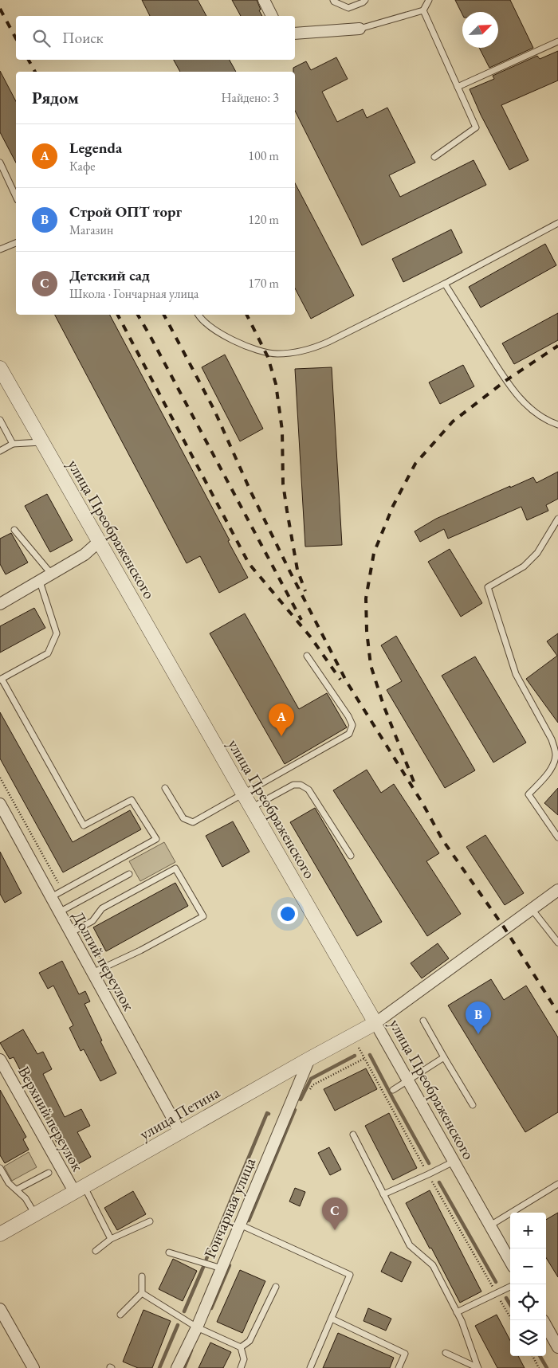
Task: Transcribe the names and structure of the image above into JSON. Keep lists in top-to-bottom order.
{
  "streets": {
    "street": [
      "улица Преображенского",
      "Долгий переулок",
      "улица Петина",
      "Верхний переулок",
      "Гончарная улица"
    ]
  },
  "crossings": [
    ["улица Преображенского", "улица Петина"],
    ["Долгий переулок", "улица Петина"],
    ["улица Петина", "Верхний переулок"],
    ["улица Петина", "Гончарная улица"]
  ],
  "north": "top right",
  "page": {
    "search": "Поиск",
    "heading": ["Рядом", "Найдено: 3"],
    "list": [
      {
        "mark": "A",
        "name": "Legenda",
        "note": "Кафе",
        "value": "100 m"
      },
      {
        "mark": "B",
        "name": "Строй ОПТ торг",
        "note": "Магазин",
        "value": "120 m"
      },
      {
        "mark": "C",
        "name": "Детский сад",
        "note": "Школа · Гончарная улица",
        "value": "170 m"
      }
    ],
    "pins": ["A", "B", "C"],
    "map_buttons": ["+", "−"]
  }
}
